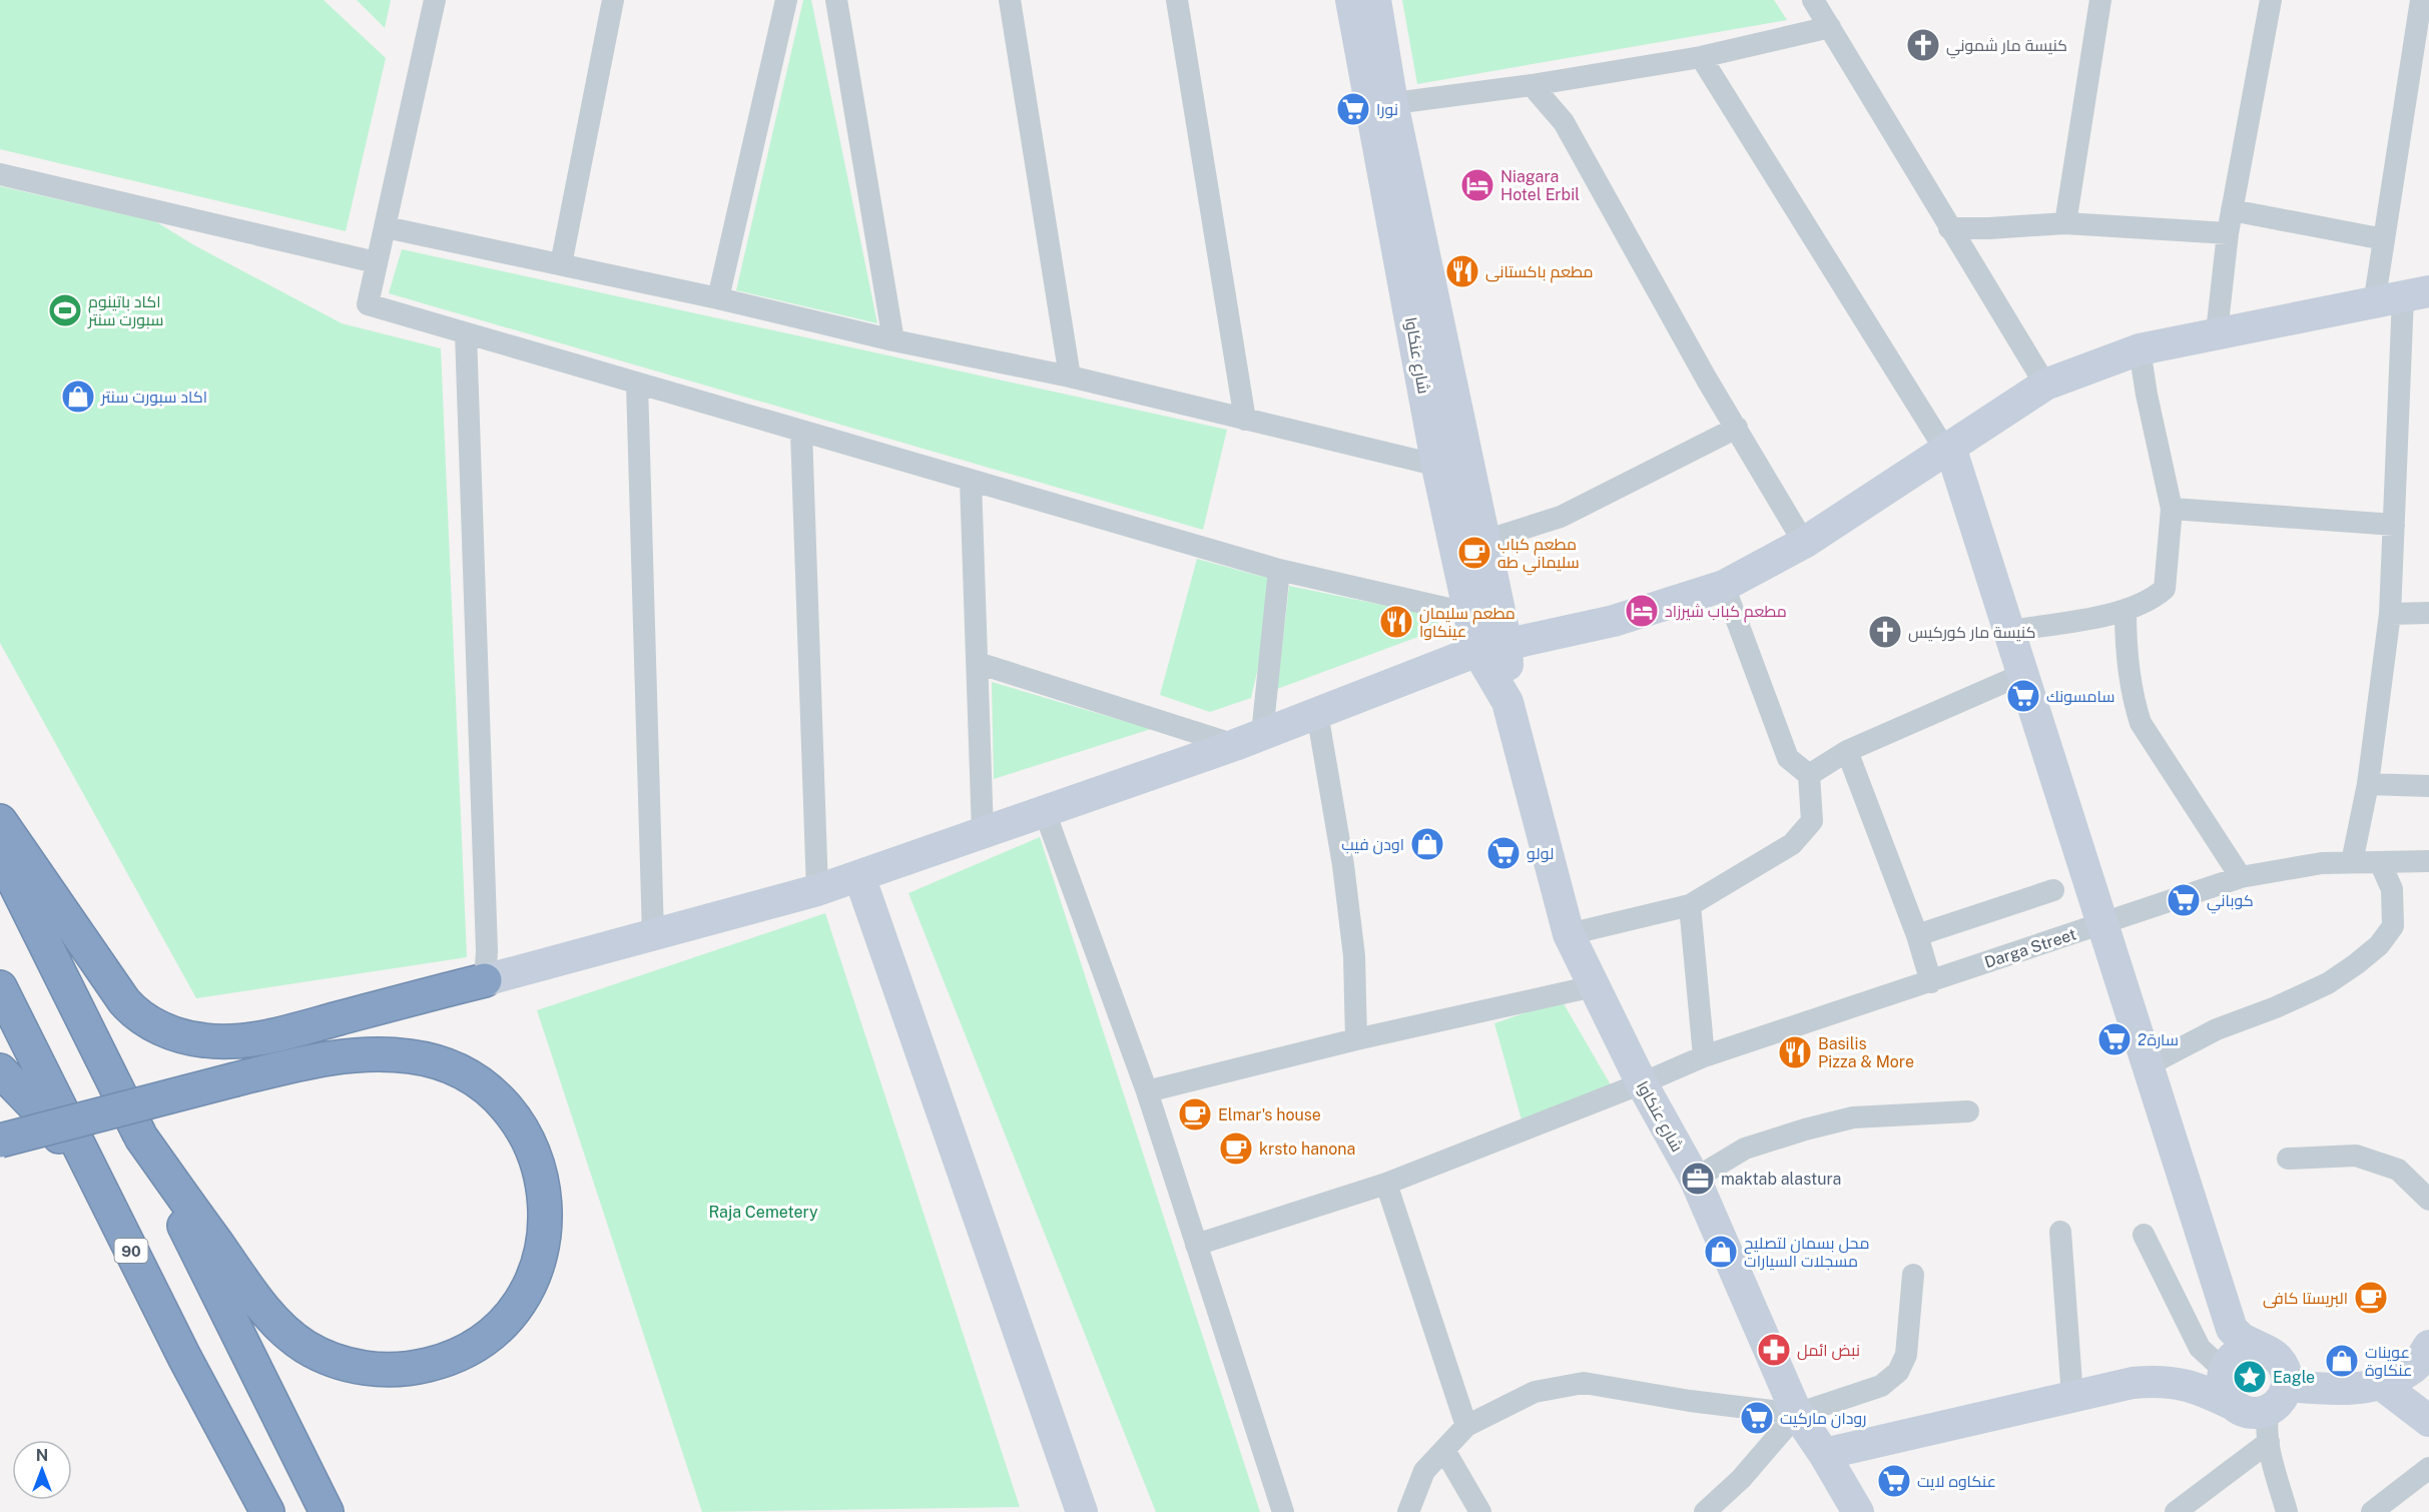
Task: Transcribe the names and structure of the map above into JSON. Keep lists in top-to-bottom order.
{
  "streets": {
    "highway": ["90"],
    "street": ["شارع عنكاوا", "Darga Street"]
  },
  "crossings": [
    ["شارع عنكاوا", "Darga Street"]
  ],
  "parks": ["Raja Cemetery"],
  "places": {
    "church": ["كنيسة مار شموني", "كنيسة مار كوركيس"],
    "supermarket": [
      "نورا",
      "سامسونك",
      "لولو",
      "كوباني",
      "سارة2",
      "رودان ماركيت",
      "عنكاوه لايت"
    ],
    "hotel": ["Niagara Hotel Erbil", "مطعم كباب شيرزاد"],
    "restaurant": ["مطعم باکستانی", "مطعم سليمان عينكاوا", "Basilis Pizza & More"],
    "sports": ["اكاد باتينوم سبورت سنتر"],
    "shop": [
      "اکاد سبورت سنتر",
      "اودن فيب",
      "محل بسمان لتصليح مسجلات السيارات",
      "عوينات عنكاوة"
    ],
    "cafe": [
      "مطعم كباب سليماني طه",
      "Elmar's house",
      "krsto hanona",
      "البریستا كافی"
    ],
    "office": ["maktab alastura"],
    "pharmacy": ["نبض ائمل"],
    "place": ["Eagle"]
  },
  "north": "top"
}
